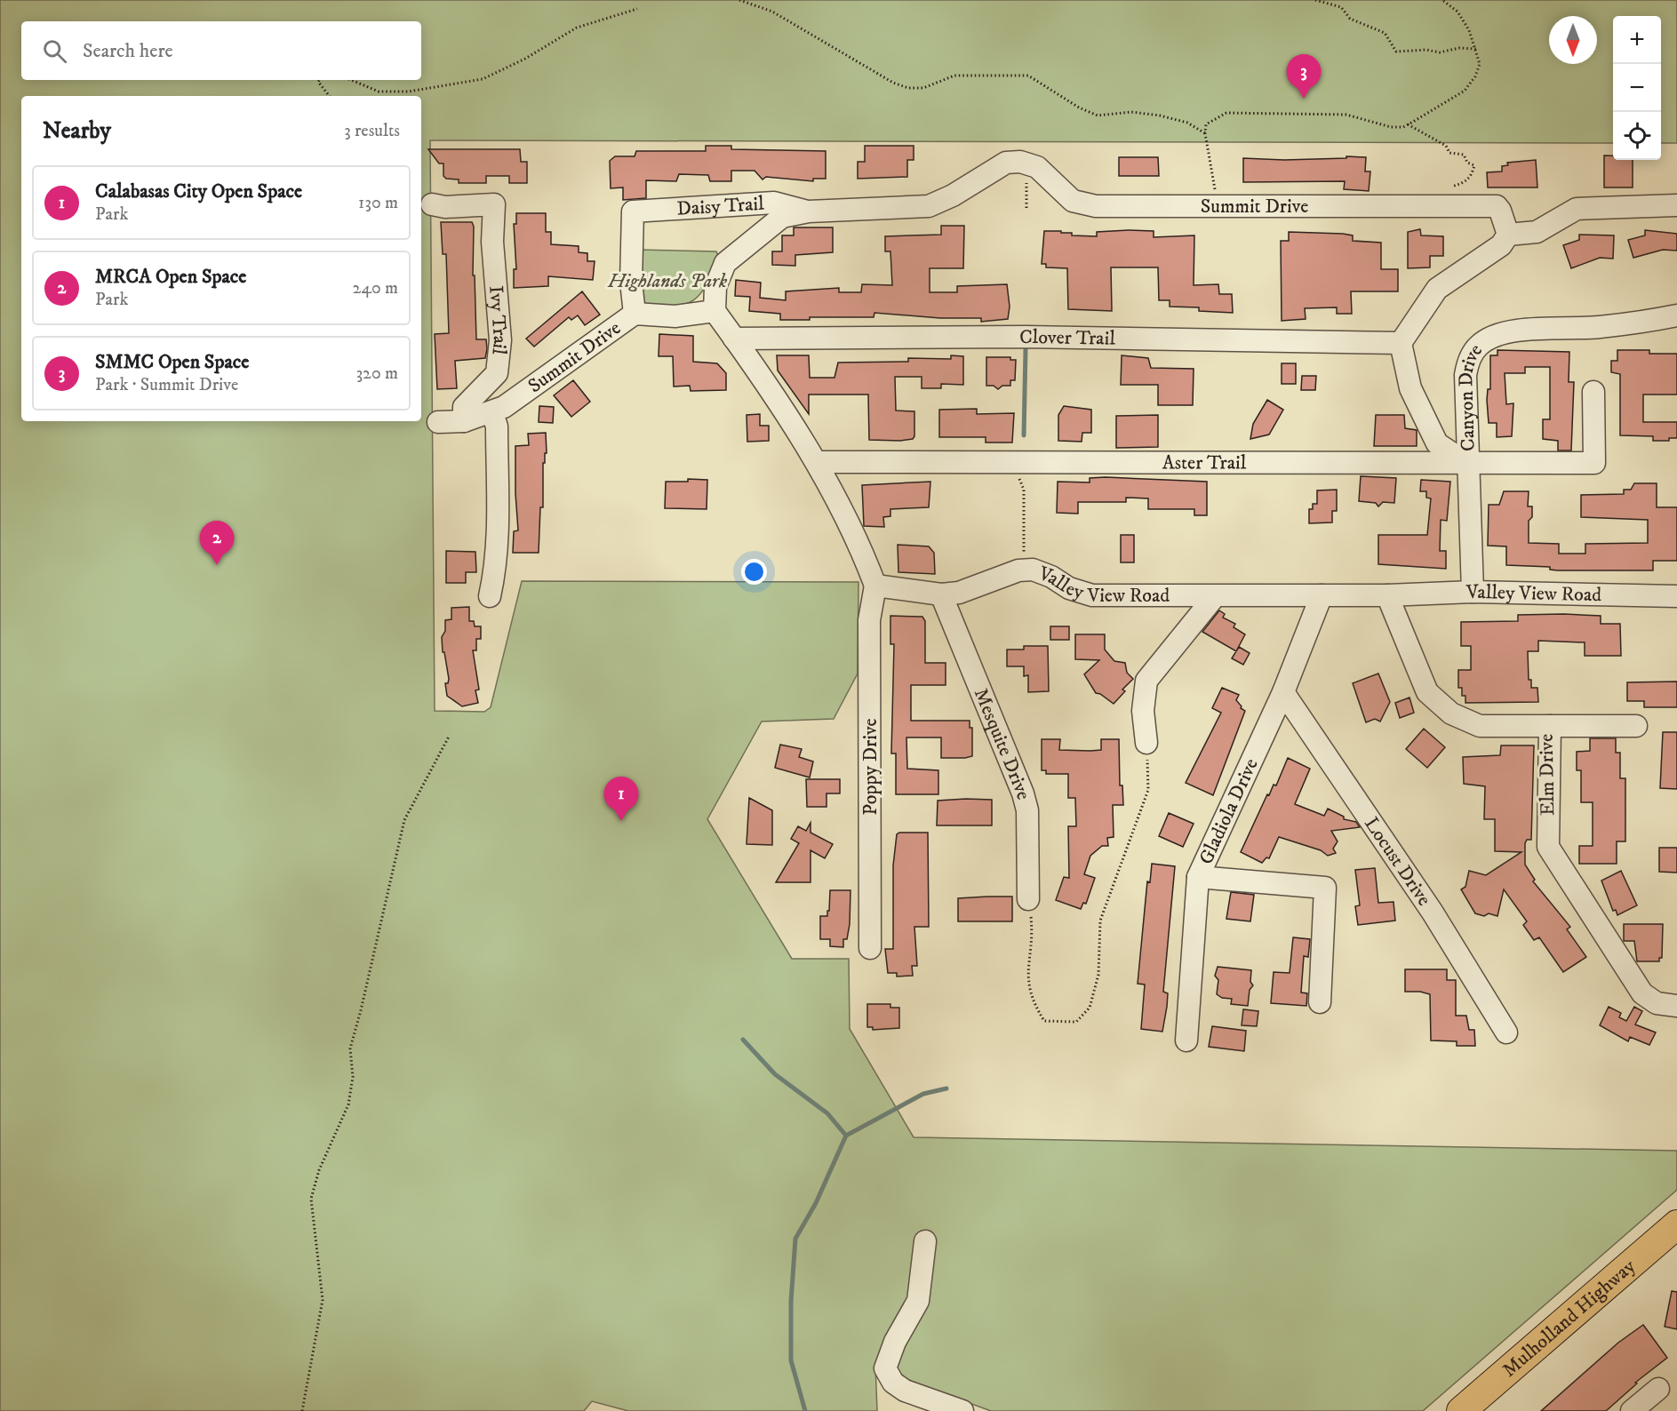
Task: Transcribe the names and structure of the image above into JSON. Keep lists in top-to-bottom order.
{
  "streets": {
    "main road": ["Mulholland Highway"],
    "street": [
      "Daisy Trail",
      "Summit Drive",
      "Ivy Trail",
      "Clover Trail",
      "Canyon Drive",
      "Aster Trail",
      "Valley View Road",
      "Mesquite Drive",
      "Poppy Drive",
      "Elm Drive",
      "Gladiola Drive",
      "Locust Drive"
    ]
  },
  "crossings": [
    ["Daisy Trail", "Summit Drive"],
    ["Summit Drive", "Ivy Trail"],
    ["Canyon Drive", "Aster Trail"],
    ["Canyon Drive", "Valley View Road"],
    ["Valley View Road", "Mesquite Drive"],
    ["Valley View Road", "Poppy Drive"],
    ["Valley View Road", "Elm Drive"],
    ["Valley View Road", "Gladiola Drive"],
    ["Gladiola Drive", "Locust Drive"]
  ],
  "parks": ["Highlands Park"],
  "north": "bottom",
  "page": {
    "map_buttons": ["+", "−"],
    "search": "Search here",
    "pins": ["3", "2", "1"],
    "heading": ["Nearby", "3 results"],
    "list": [
      {
        "mark": "1",
        "name": "Calabasas City Open Space",
        "note": "Park",
        "value": "130 m"
      },
      {
        "mark": "2",
        "name": "MRCA Open Space",
        "note": "Park",
        "value": "240 m"
      },
      {
        "mark": "3",
        "name": "SMMC Open Space",
        "note": "Park · Summit Drive",
        "value": "320 m"
      }
    ]
  }
}
